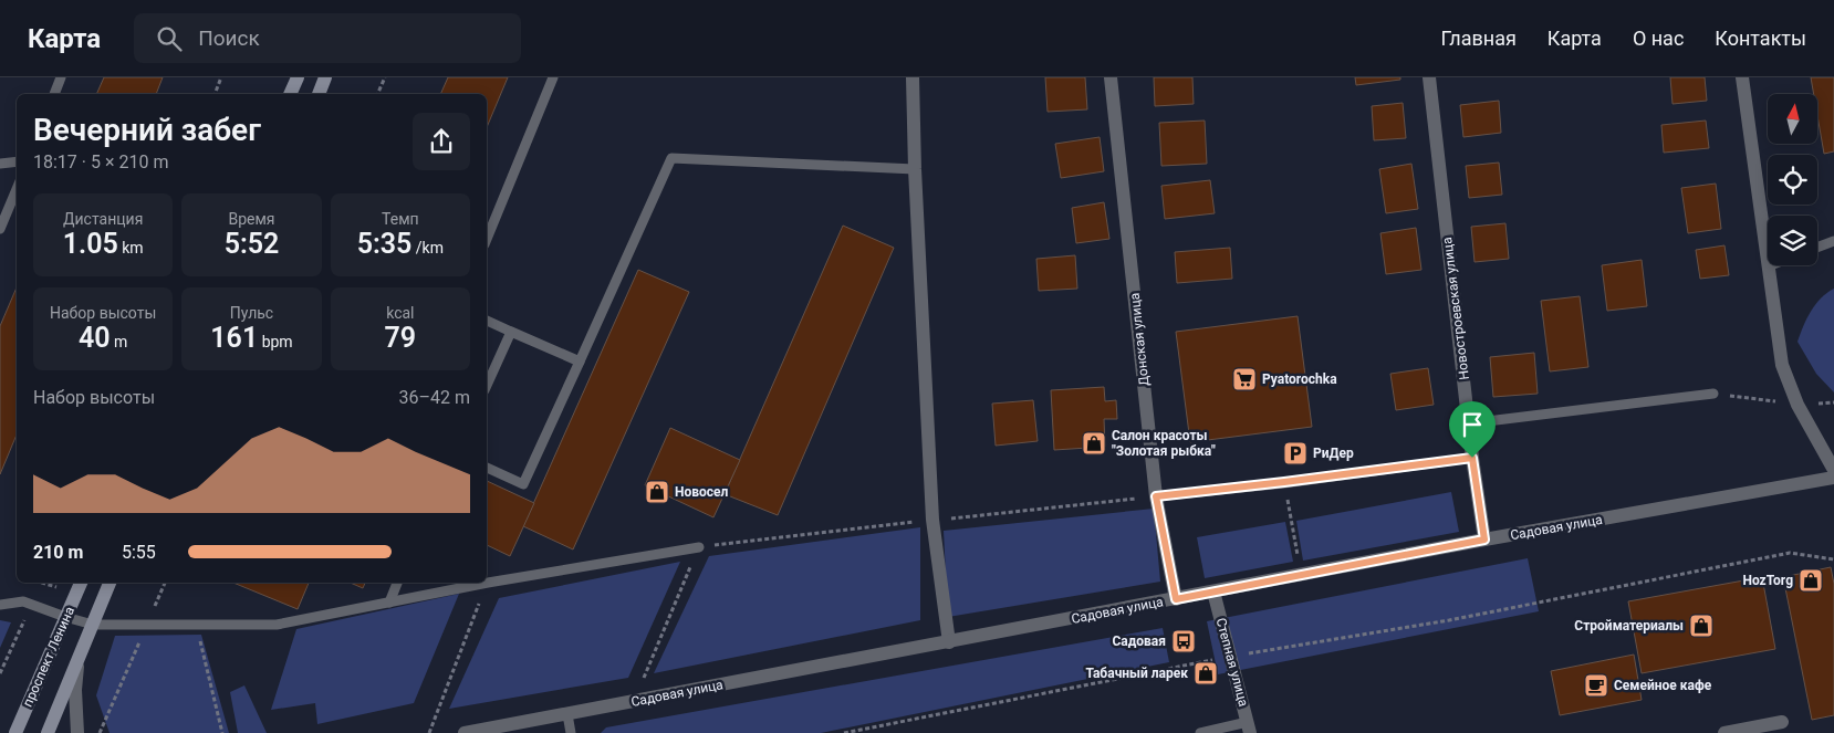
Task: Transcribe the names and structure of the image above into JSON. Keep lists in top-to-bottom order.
{
  "streets": {
    "main road": ["проспект Ленина"],
    "street": [
      "Новостроевская улица",
      "Донская улица",
      "Садовая улица",
      "Степная улица"
    ]
  },
  "crossings": [
    ["Новостроевская улица", "Садовая улица"],
    ["Донская улица", "Садовая улица"],
    ["Садовая улица", "Степная улица"]
  ],
  "places": {
    "supermarket": ["Pyatorochka"],
    "shop": [
      "Салон красоты \"Золотая рыбка\"",
      "Новосел",
      "HozTorg",
      "Стройматериалы",
      "Табачный ларек"
    ],
    "parking": ["РиДер"],
    "bus stop": ["Садовая"],
    "cafe": ["Семейное кафе"]
  },
  "north": "top",
  "page": {
    "header": "Карта",
    "search": "Поиск",
    "nav": [
      "Главная",
      "Карта",
      "О нас",
      "Контакты"
    ],
    "heading": ["Вечерний забег", "18:17 · 5 × 210 m"],
    "stats": [
      ["Дистанция", "1.05 km"],
      ["Время", "5:52"],
      ["Темп", "5:35 /km"],
      ["Набор высоты", "40 m"],
      ["Пульс", "161 bpm"],
      ["kcal", "79"]
    ],
    "chart": ["Набор высоты", "36–42 m"],
    "list": [
      {
        "name": "210 m",
        "note": "5:55"
      }
    ]
  }
}
